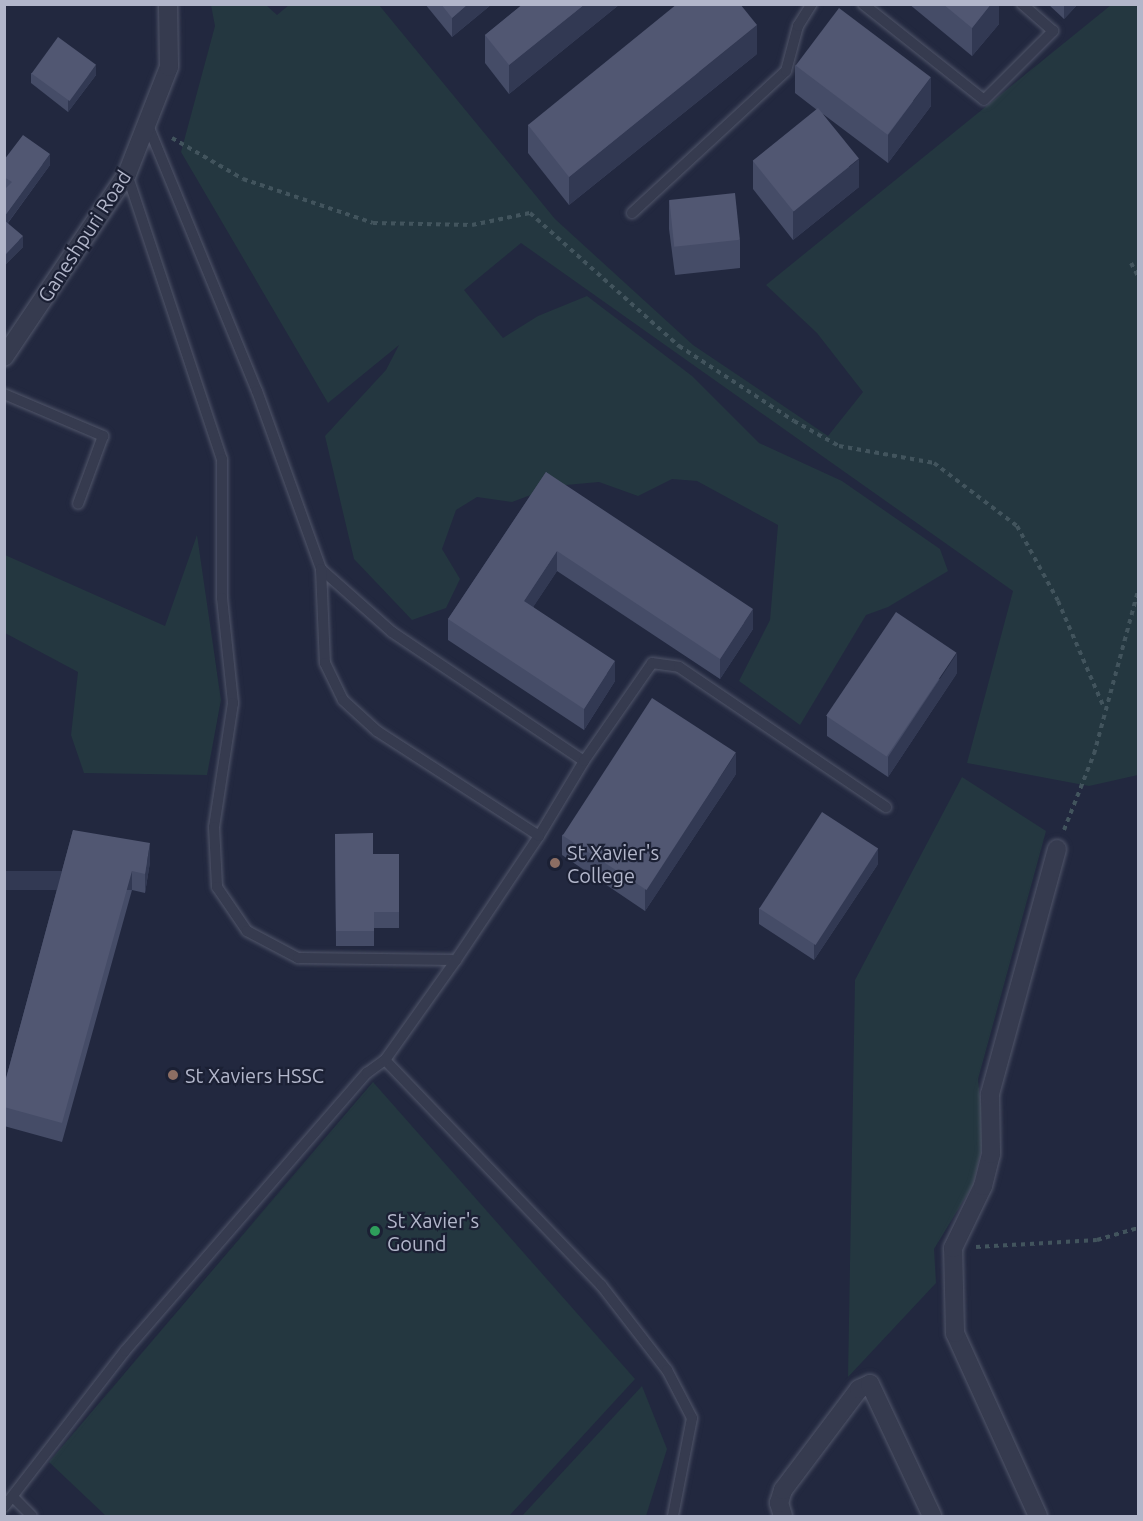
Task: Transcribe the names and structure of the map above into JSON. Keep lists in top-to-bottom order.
{
  "streets": {
    "street": ["Ganeshpuri Road"]
  },
  "places": ["St Xavier's College", "St Xaviers HSSC", "St Xavier's Gound"]
}
